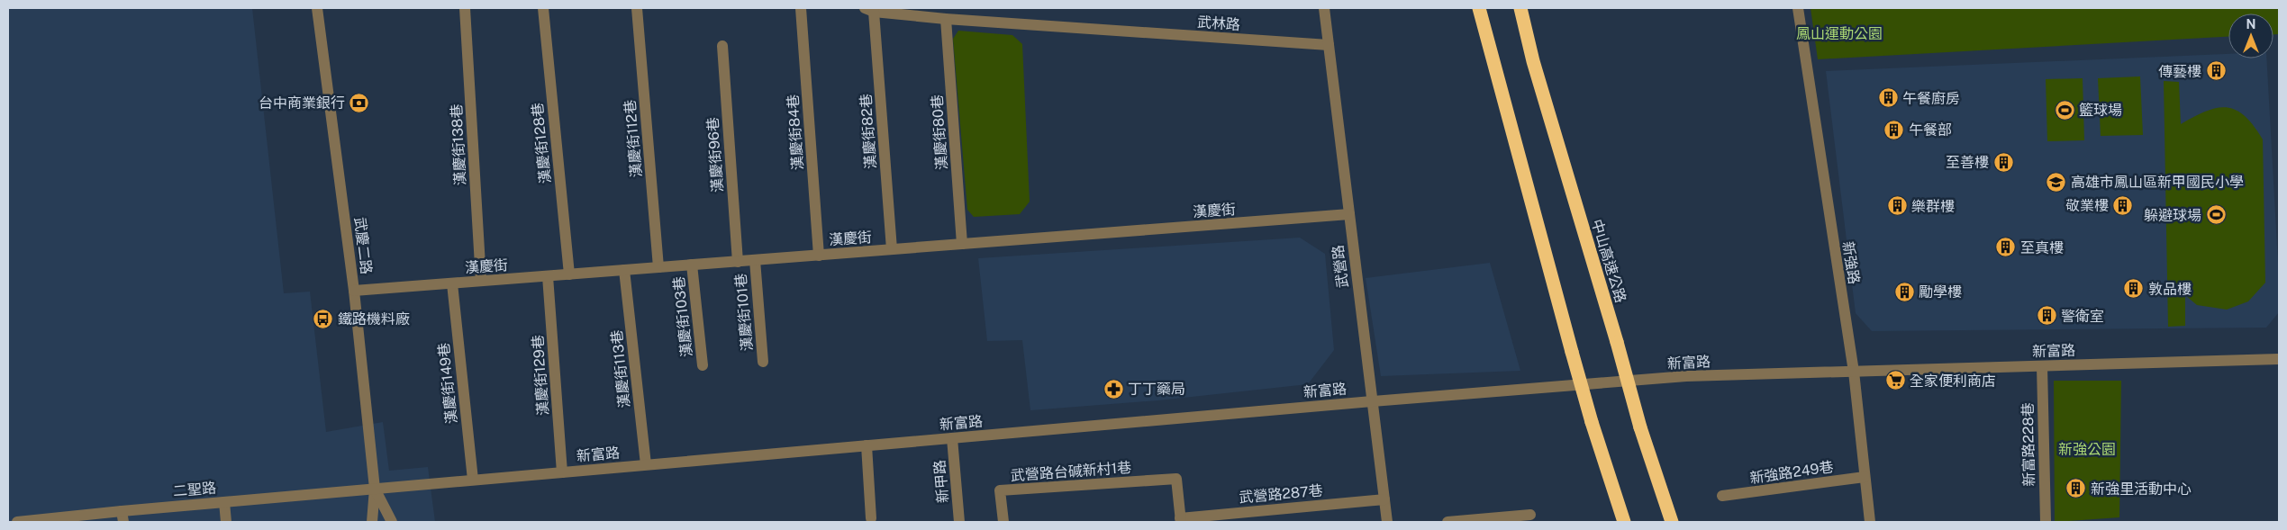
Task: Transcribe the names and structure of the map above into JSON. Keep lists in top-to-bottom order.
{
  "streets": {
    "highway": ["中山高速公路"],
    "street": [
      "武林路",
      "漢慶街82巷",
      "漢慶街84巷",
      "漢慶街80巷",
      "漢慶街112巷",
      "漢慶街128巷",
      "漢慶街138巷",
      "漢慶街96巷",
      "漢慶街",
      "武慶二路",
      "新強路",
      "武營路",
      "漢慶街101巷",
      "漢慶街103巷",
      "新富路",
      "漢慶街113巷",
      "漢慶街129巷",
      "漢慶街149巷",
      "新富路228巷",
      "武營路台碱新村1巷",
      "新強路249巷",
      "新甲路",
      "二聖路",
      "武營路287巷"
    ]
  },
  "crossings": [
    ["武林路", "漢慶街82巷"],
    ["武林路", "漢慶街80巷"],
    ["武林路", "武營路"],
    ["漢慶街82巷", "漢慶街"],
    ["漢慶街84巷", "漢慶街"],
    ["漢慶街80巷", "漢慶街"],
    ["漢慶街112巷", "漢慶街"],
    ["漢慶街128巷", "漢慶街"],
    ["漢慶街138巷", "漢慶街"],
    ["漢慶街96巷", "漢慶街"],
    ["漢慶街", "武慶二路"],
    ["漢慶街", "武營路"],
    ["漢慶街", "漢慶街101巷"],
    ["漢慶街", "漢慶街103巷"],
    ["漢慶街", "漢慶街113巷"],
    ["漢慶街", "漢慶街129巷"],
    ["漢慶街", "漢慶街149巷"],
    ["武慶二路", "新富路"],
    ["武慶二路", "二聖路"],
    ["新強路", "新富路"],
    ["新強路", "新強路249巷"],
    ["武營路", "新富路"],
    ["武營路", "武營路287巷"],
    ["新富路", "漢慶街113巷"],
    ["新富路", "漢慶街129巷"],
    ["新富路", "漢慶街149巷"],
    ["新富路", "新富路228巷"],
    ["新富路", "新甲路"],
    ["新富路", "二聖路"],
    ["武營路台碱新村1巷", "武營路287巷"]
  ],
  "parks": ["鳳山運動公園", "新強公園"],
  "places": {
    "building": [
      "傳藝樓",
      "午餐廚房",
      "午餐部",
      "至善樓",
      "敬業樓",
      "樂群樓",
      "至真樓",
      "敦品樓",
      "勵學樓",
      "警衛室",
      "新強里活動中心"
    ],
    "bank": ["台中商業銀行"],
    "sports": ["籃球場", "躲避球場"],
    "school or university": ["高雄市鳳山區新甲國民小學"],
    "bus stop": ["鐵路機料廠"],
    "supermarket": ["全家便利商店"],
    "pharmacy": ["丁丁藥局"]
  },
  "north": "top"
}
